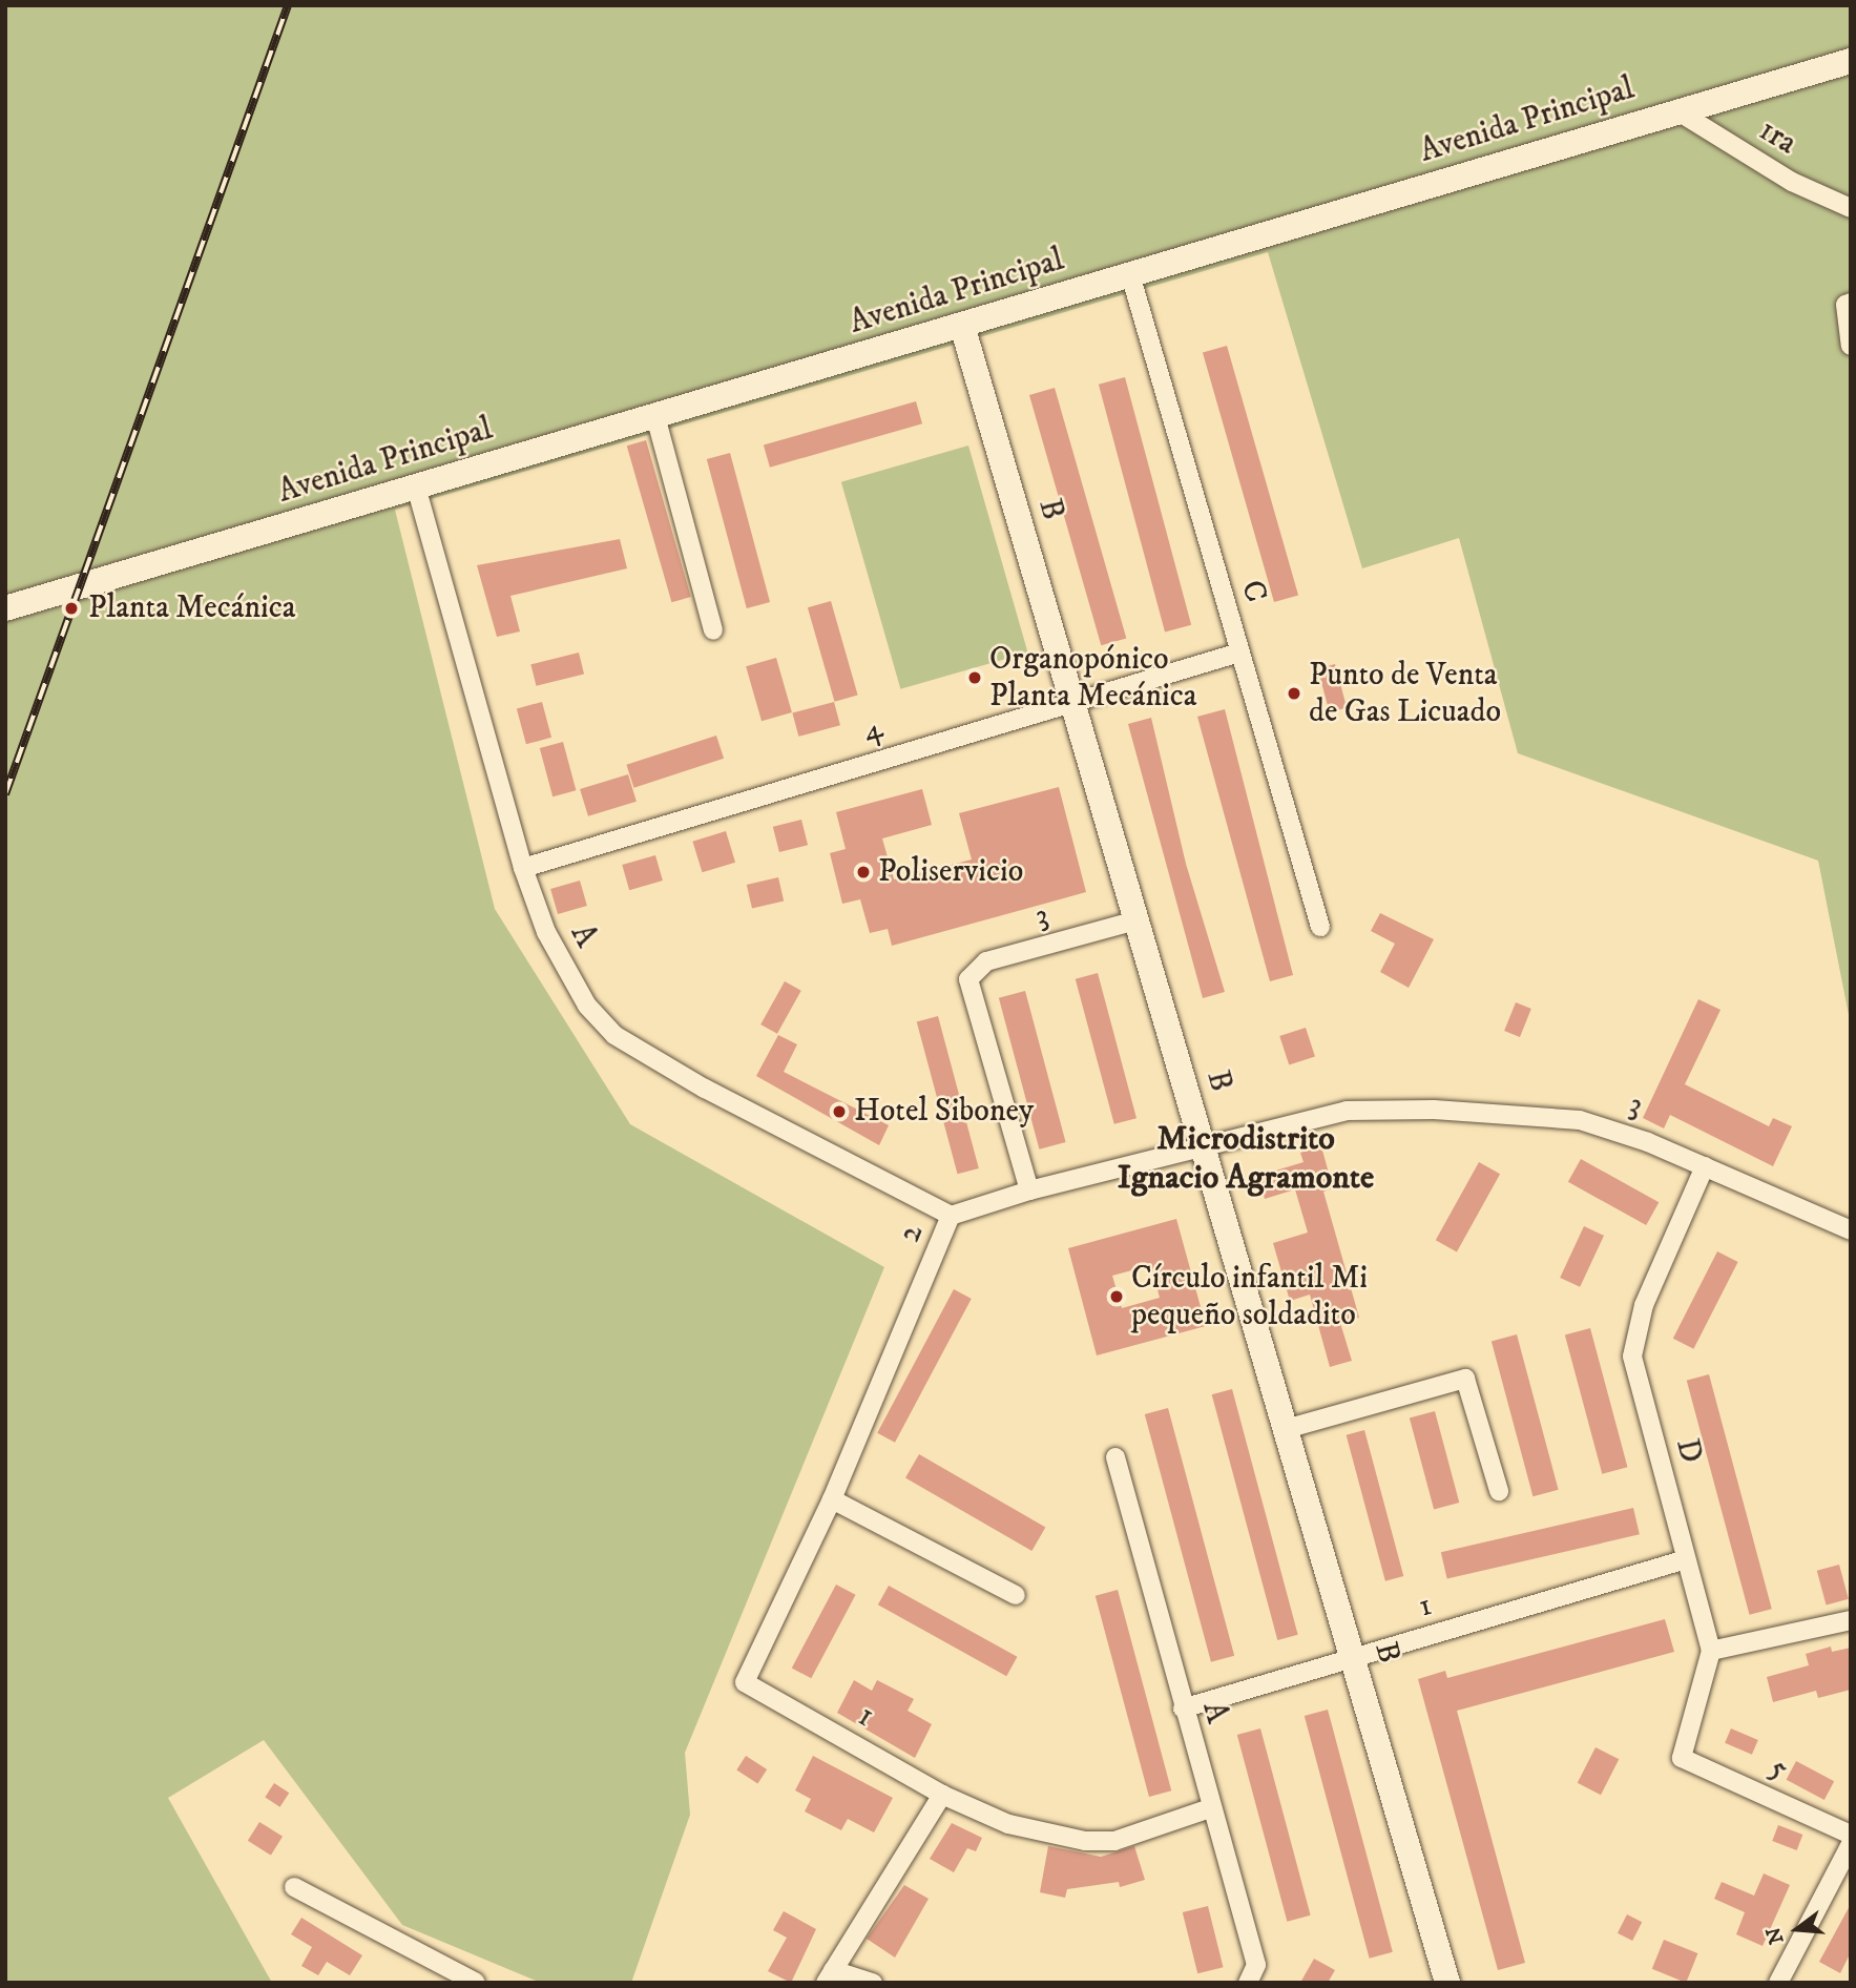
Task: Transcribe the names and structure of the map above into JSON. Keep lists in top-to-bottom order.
{
  "streets": {
    "main road": ["Avenida Principal", "B"],
    "street": [
      "1ra",
      "C",
      "4",
      "3",
      "A",
      "2",
      "D",
      "1",
      "5"
    ]
  },
  "crossings": [
    ["Avenida Principal", "1ra"],
    ["Avenida Principal", "B"],
    ["Avenida Principal", "C"],
    ["Avenida Principal", "A"],
    ["B", "4"],
    ["B", "3"],
    ["B", "2"],
    ["B", "1"],
    ["C", "4"],
    ["4", "A"],
    ["3", "2"],
    ["3", "D"],
    ["A", "2"],
    ["A", "1"],
    ["2", "1"],
    ["D", "1"],
    ["D", "5"]
  ],
  "districts": ["Microdistrito Ignacio Agramonte"],
  "places": [
    "Planta Mecánica",
    "Organopónico Planta Mecánica",
    "Punto de Venta de Gas Licuado",
    "Poliservicio",
    "Hotel Siboney",
    "Círculo infantil Mi pequeño soldadito"
  ],
  "north": "left"
}
